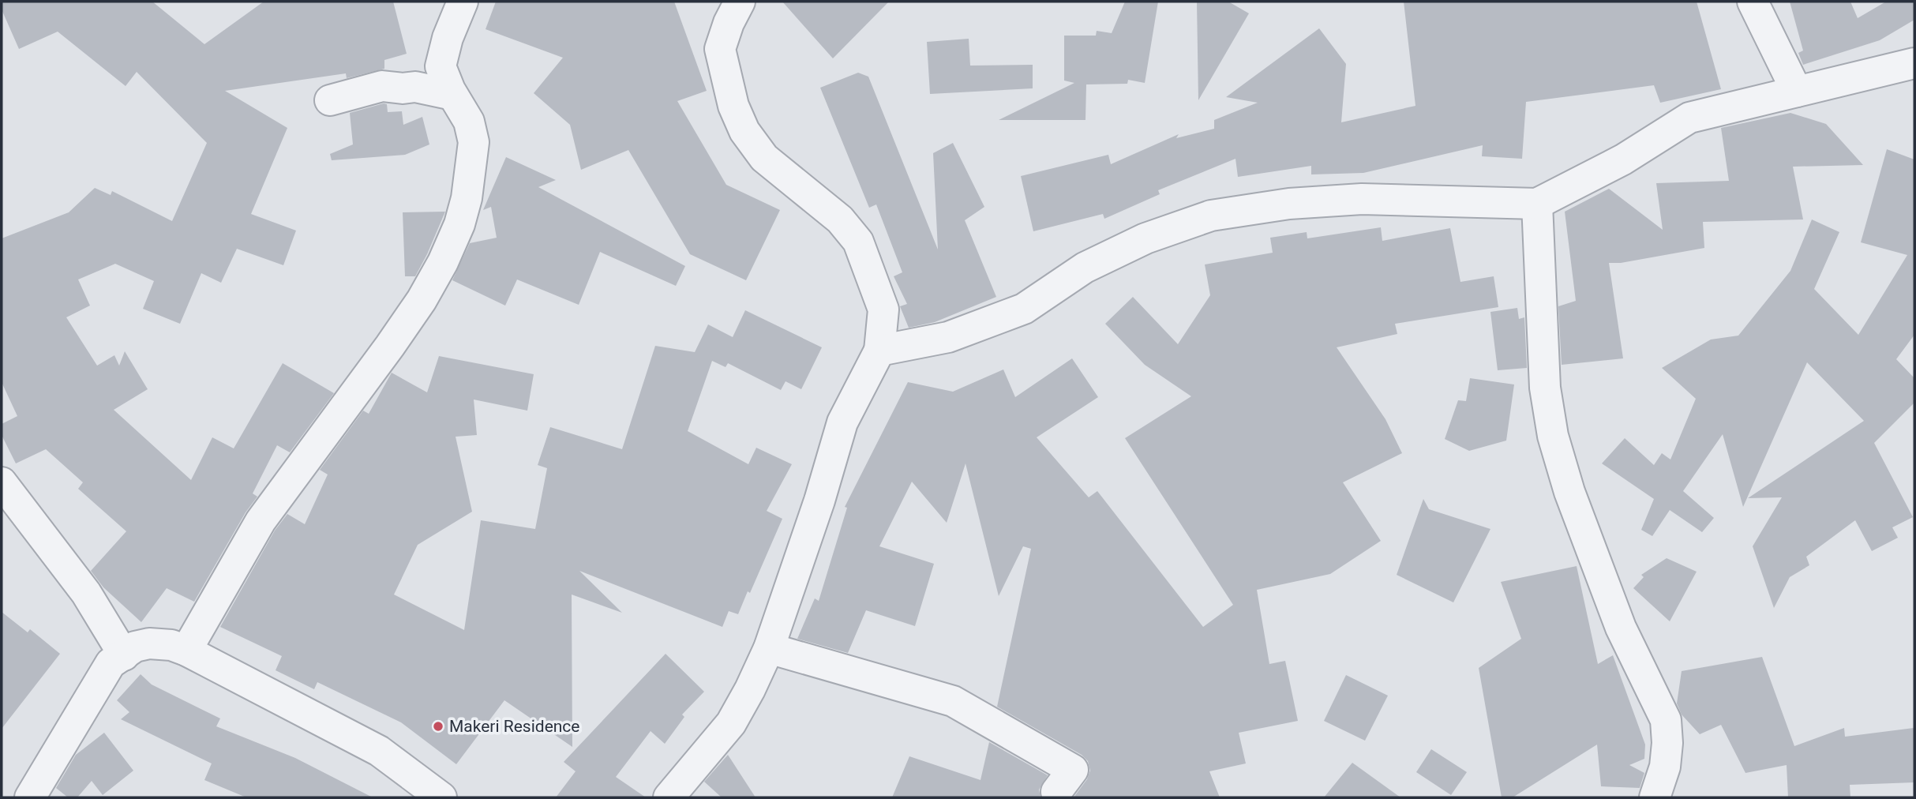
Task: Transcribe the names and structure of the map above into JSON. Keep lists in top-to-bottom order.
{
  "places": ["Makeri Residence"]
}
